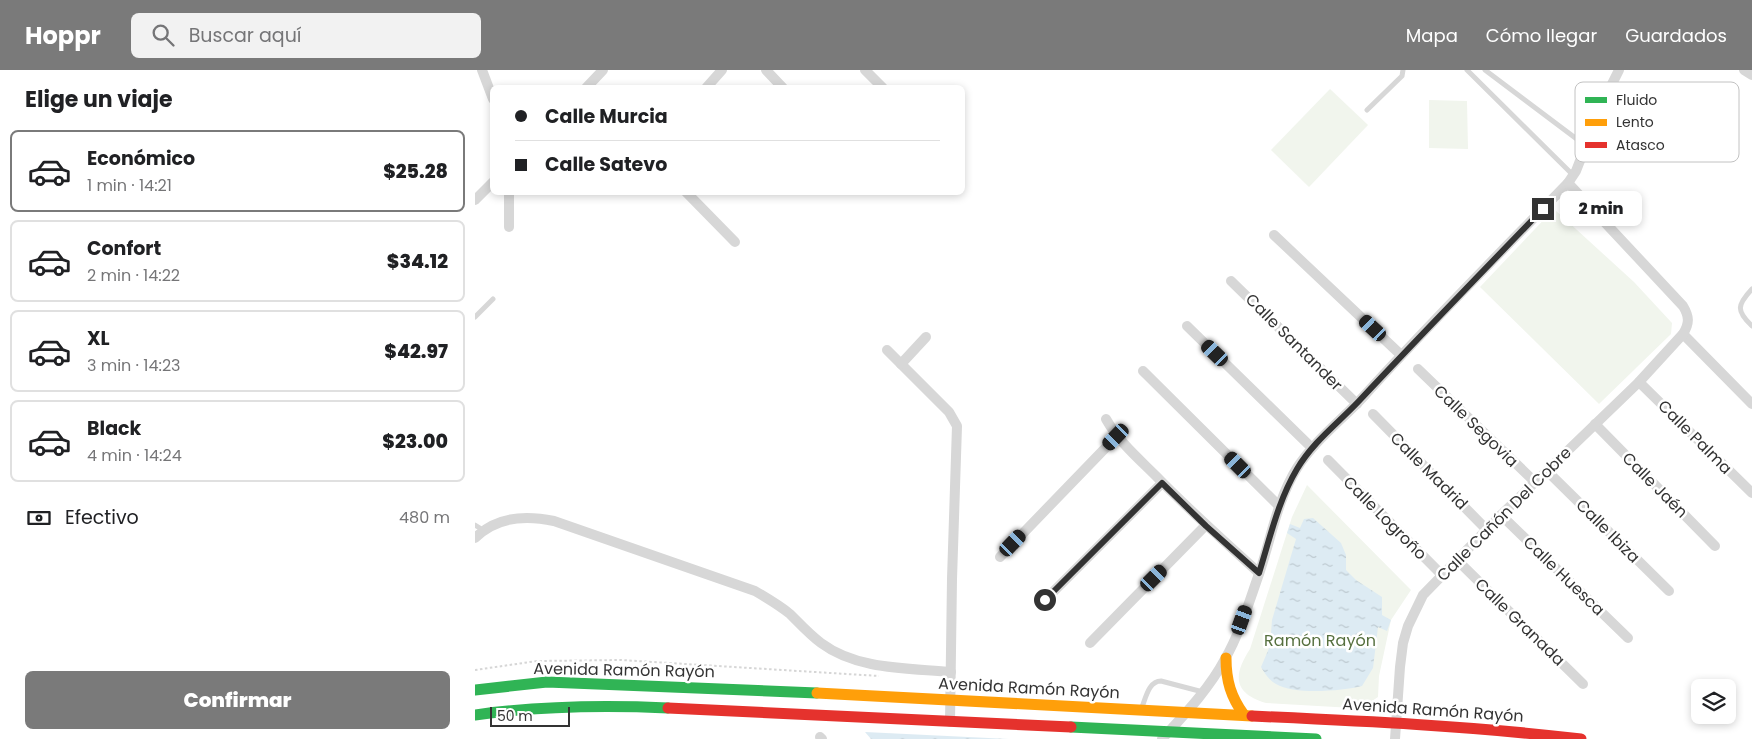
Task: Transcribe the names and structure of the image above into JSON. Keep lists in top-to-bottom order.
{
  "streets": {
    "main road": ["Avenida Ramón Rayón"],
    "street": [
      "Calle Santander",
      "Calle Segovia",
      "Calle Palma",
      "Calle Madrid",
      "Calle Jaén",
      "Calle Cañón Del Cobre",
      "Calle Logroño",
      "Calle Ibiza",
      "Calle Huesca",
      "Calle Granada"
    ]
  },
  "crossings": [
    ["Calle Segovia", "Calle Cañón Del Cobre"],
    ["Calle Palma", "Calle Cañón Del Cobre"],
    ["Calle Madrid", "Calle Cañón Del Cobre"],
    ["Calle Jaén", "Calle Cañón Del Cobre"],
    ["Calle Cañón Del Cobre", "Calle Logroño"],
    ["Calle Cañón Del Cobre", "Calle Ibiza"],
    ["Calle Cañón Del Cobre", "Calle Huesca"],
    ["Calle Cañón Del Cobre", "Calle Granada"],
    ["Calle Cañón Del Cobre", "Avenida Ramón Rayón"]
  ],
  "parks": ["Ramón Rayón"],
  "legend": ["Fluido", "Lento", "Atasco"],
  "scale_bar": "50 m",
  "page": {
    "header": "Hoppr",
    "search": "Buscar aquí",
    "nav": ["Mapa", "Cómo llegar", "Guardados"],
    "heading": "Elige un viaje",
    "banner": ["Calle Murcia", "Calle Satevo"],
    "list": [
      {
        "name": "Económico",
        "note": "1 min · 14:21",
        "value": "$25.28"
      },
      {
        "name": "Confort",
        "note": "2 min · 14:22",
        "value": "$34.12"
      },
      {
        "name": "XL",
        "note": "3 min · 14:23",
        "value": "$42.97"
      },
      {
        "name": "Black",
        "note": "4 min · 14:24",
        "value": "$23.00"
      }
    ],
    "bubble": "2 min",
    "pay": ["Efectivo", "480 m"],
    "buttons": "Confirmar",
    "scale": "50 m"
  }
}
